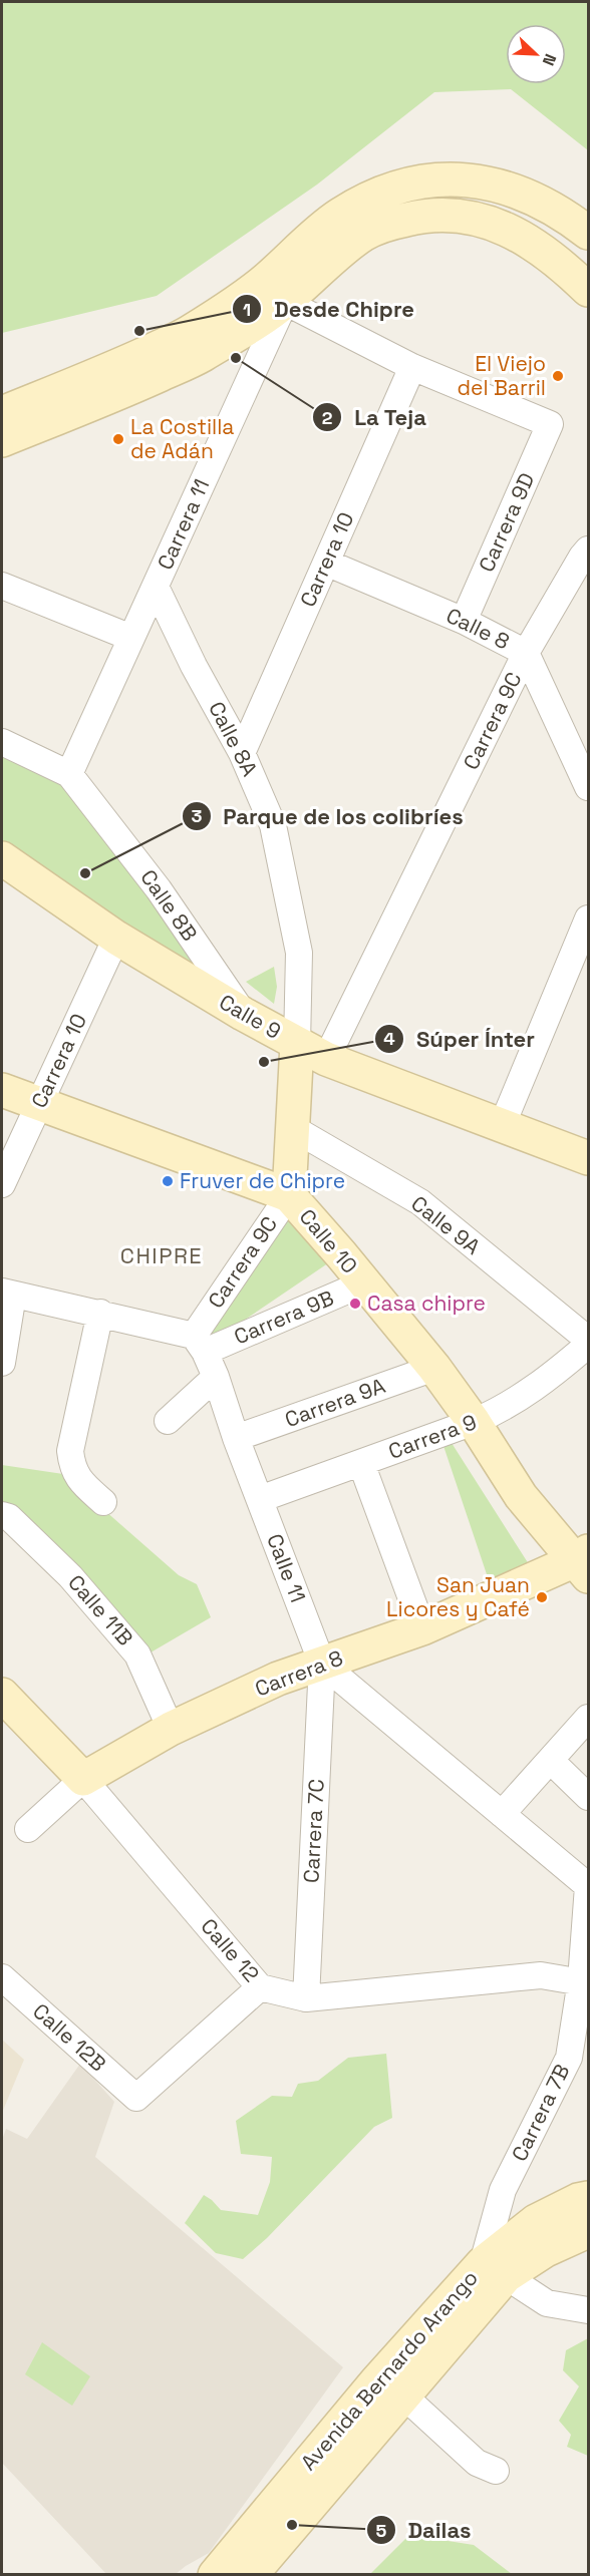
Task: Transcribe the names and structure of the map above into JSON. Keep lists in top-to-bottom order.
{
  "streets": {
    "main road": [
      "Carrera 9C",
      "Calle 9",
      "Calle 10",
      "Carrera 8",
      "Calle 12",
      "Avenida Bernardo Arango"
    ],
    "street": [
      "Carrera 9D",
      "Carrera 11",
      "Carrera 10",
      "Calle 8",
      "Calle 8A",
      "Calle 8B",
      "Calle 9A",
      "Carrera 9B",
      "Carrera 9A",
      "Carrera 9",
      "Calle 11",
      "Calle 11B",
      "Carrera 7C",
      "Calle 12B",
      "Carrera 7B"
    ]
  },
  "crossings": [
    ["Carrera 9D", "Carrera 10"],
    ["Carrera 9D", "Calle 8"],
    ["Carrera 11", "Calle 8A"],
    ["Carrera 11", "Calle 8B"],
    ["Carrera 10", "Calle 8"],
    ["Carrera 10", "Calle 8A"],
    ["Carrera 10", "Calle 9"],
    ["Carrera 10", "Calle 10"],
    ["Calle 8", "Carrera 9C"],
    ["Carrera 9C", "Calle 8A"],
    ["Carrera 9C", "Calle 9"],
    ["Carrera 9C", "Calle 9A"],
    ["Carrera 9C", "Calle 10"],
    ["Carrera 9C", "Carrera 9B"],
    ["Carrera 9C", "Calle 11"],
    ["Calle 8A", "Calle 9"],
    ["Calle 8B", "Calle 9"],
    ["Calle 10", "Carrera 9B"],
    ["Calle 10", "Carrera 9A"],
    ["Calle 10", "Carrera 9"],
    ["Calle 10", "Carrera 8"],
    ["Carrera 9B", "Calle 11"],
    ["Carrera 9A", "Calle 11"],
    ["Carrera 9", "Calle 11"],
    ["Calle 11", "Carrera 8"],
    ["Calle 11", "Carrera 7C"],
    ["Calle 11", "Carrera 7B"],
    ["Calle 11B", "Carrera 8"],
    ["Carrera 8", "Carrera 7C"],
    ["Carrera 8", "Calle 12"],
    ["Carrera 7C", "Calle 12"],
    ["Calle 12", "Calle 12B"],
    ["Calle 12", "Carrera 7B"],
    ["Carrera 7B", "Avenida Bernardo Arango"]
  ],
  "districts": ["CHIPRE"],
  "places": [
    "Desde Chipre",
    "La Teja",
    "El Viejo del Barril",
    "La Costilla de Adán",
    "Parque de los colibríes",
    "Súper Ínter",
    "Fruver de Chipre",
    "Casa chipre",
    "San Juan Licores y Café",
    "Dailas"
  ],
  "north": "bottom right"
}
